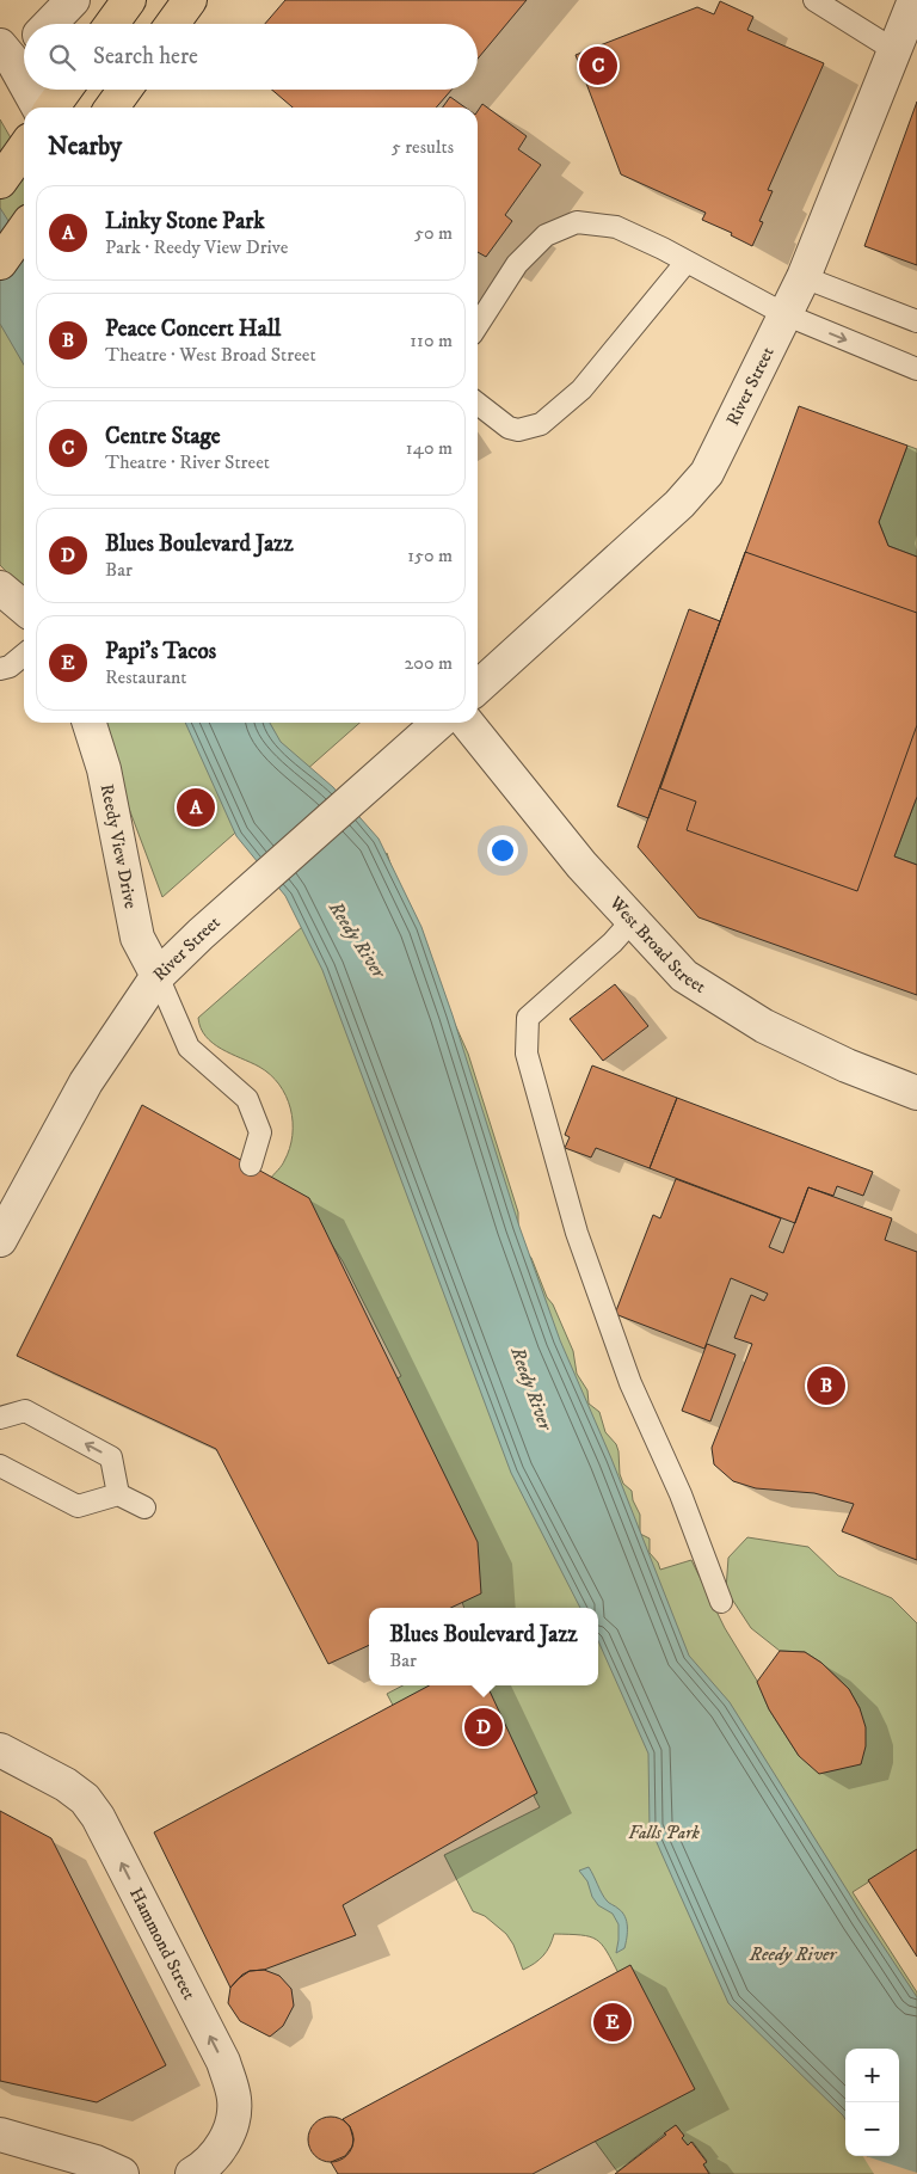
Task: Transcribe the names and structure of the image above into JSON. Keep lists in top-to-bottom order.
{
  "streets": {
    "street": [
      "River Street",
      "Reedy View Drive",
      "West Broad Street",
      "Hammond Street"
    ]
  },
  "crossings": [
    ["River Street", "Reedy View Drive"]
  ],
  "one_way": ["Hammond Street"],
  "water": ["Reedy River"],
  "parks": ["Falls Park"],
  "page": {
    "search": "Search here",
    "pins": [
      "C",
      "A",
      "B",
      "D",
      "E"
    ],
    "heading": ["Nearby", "5 results"],
    "list": [
      {
        "mark": "A",
        "name": "Linky Stone Park",
        "note": "Park · Reedy View Drive",
        "value": "50 m"
      },
      {
        "mark": "B",
        "name": "Peace Concert Hall",
        "note": "Theatre · West Broad Street",
        "value": "110 m"
      },
      {
        "mark": "C",
        "name": "Centre Stage",
        "note": "Theatre · River Street",
        "value": "140 m"
      },
      {
        "mark": "D",
        "name": "Blues Boulevard Jazz",
        "note": "Bar",
        "value": "150 m"
      },
      {
        "mark": "E",
        "name": "Papi's Tacos",
        "note": "Restaurant",
        "value": "200 m"
      }
    ],
    "popup": ["Blues Boulevard Jazz", "Bar"],
    "map_buttons": ["+", "−"]
  }
}
